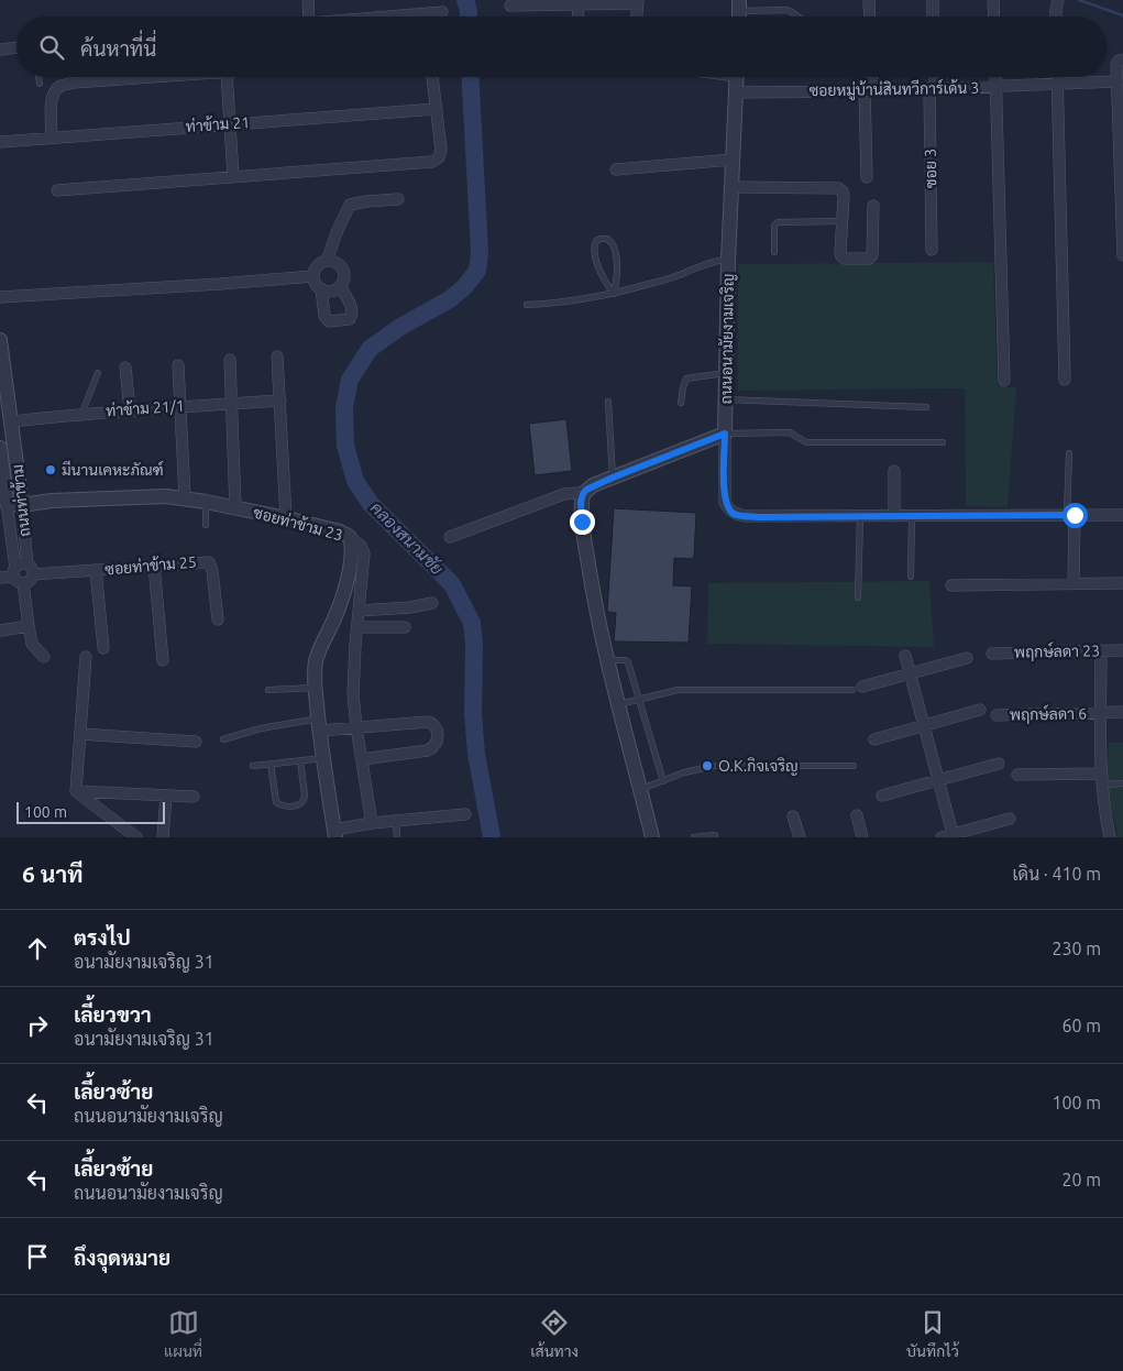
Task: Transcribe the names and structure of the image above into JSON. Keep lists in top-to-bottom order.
{
  "streets": {
    "street": [
      "ซอยหมู่บ้าน่สินทวีการ์เด้น 3",
      "ท่าข้าม 21",
      "ซอย 3",
      "ถนนอนามัยงามเจริญ",
      "ท่าข้าม 21/1",
      "ถนนท่าข้าม",
      "ซอยท่าข้าม 23",
      "ซอยท่าข้าม 25",
      "พฤกษ์ลดา 23",
      "พฤกษ์ลดา 6"
    ]
  },
  "crossings": [
    ["ซอยหมู่บ้าน่สินทวีการ์เด้น 3", "ซอย 3"],
    ["ซอยหมู่บ้าน่สินทวีการ์เด้น 3", "ถนนอนามัยงามเจริญ"],
    ["ท่าข้าม 21/1", "ถนนท่าข้าม"],
    ["ถนนท่าข้าม", "ซอยท่าข้าม 23"],
    ["ถนนท่าข้าม", "ซอยท่าข้าม 25"]
  ],
  "water": ["คลองสนามชัย"],
  "places": ["มีนานเคหะภัณฑ์", "O.K.กิจเจริญ"],
  "scale_bar": "100 m",
  "page": {
    "search": "ค้นหาที่นี่",
    "scale": "100 m",
    "heading": ["6 นาที", "เดิน · 410 m"],
    "list": [
      ["ตรงไป", "อนามัยงามเจริญ 31", "230 m"],
      ["เลี้ยวขวา", "อนามัยงามเจริญ 31", "60 m"],
      ["เลี้ยวซ้าย", "ถนนอนามัยงามเจริญ", "100 m"],
      ["เลี้ยวซ้าย", "ถนนอนามัยงามเจริญ", "20 m"],
      "ถึงจุดหมาย"
    ],
    "nav": ["แผนที่", "เส้นทาง", "บันทึกไว้"]
  }
}
